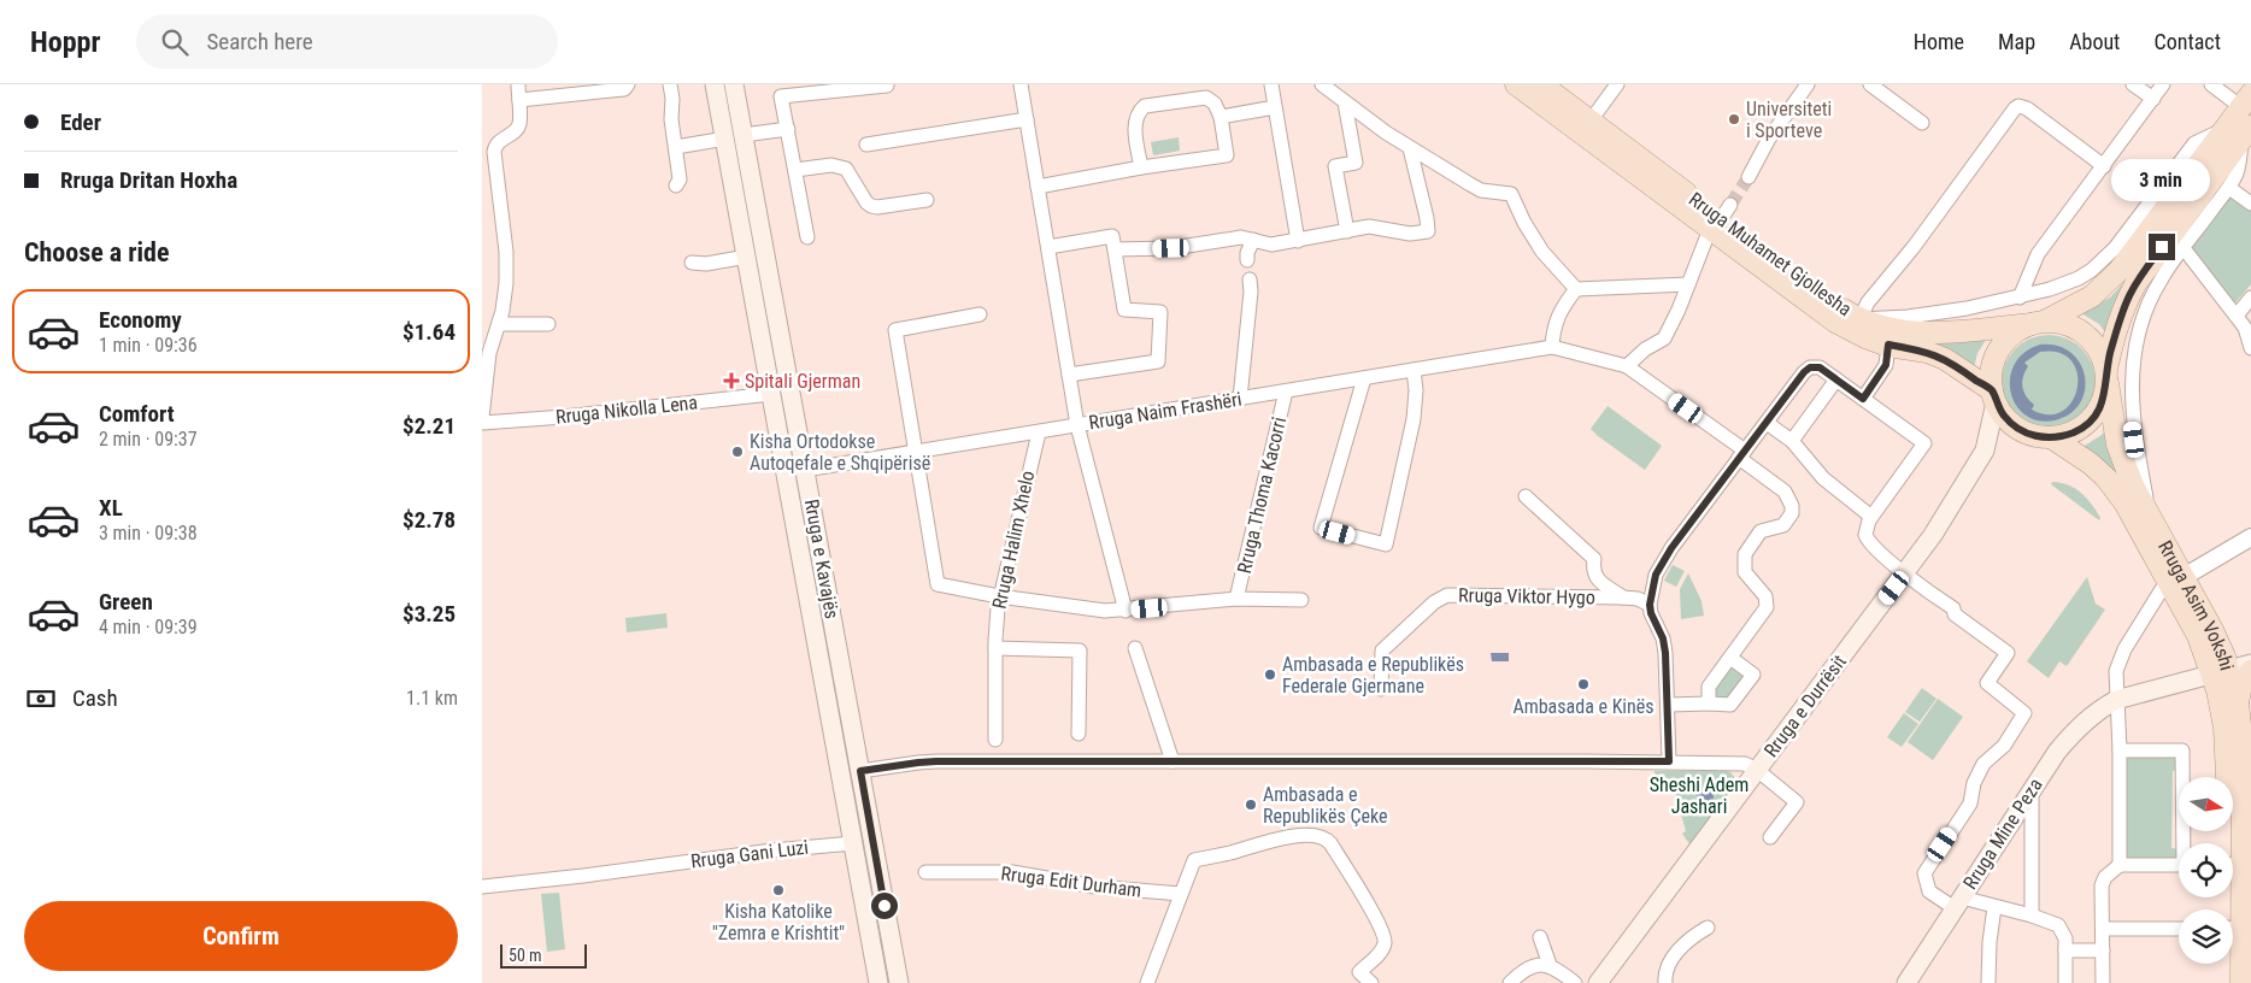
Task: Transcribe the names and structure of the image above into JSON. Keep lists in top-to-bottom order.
{
  "streets": {
    "main road": [
      "Rruga Muhamet Gjollesha",
      "Rruga e Kavajës",
      "Rruga Asim Vokshi",
      "Rruga e Durrësit",
      "Rruga Mine Peza"
    ],
    "street": [
      "Rruga Nikolla Lena",
      "Rruga Naim Frashëri",
      "Rruga Thoma Kacorri",
      "Rruga Halim Xhelo",
      "Rruga Viktor Hygo",
      "Rruga Gani Luzi",
      "Rruga Edit Durham"
    ]
  },
  "crossings": [
    ["Rruga Muhamet Gjollesha", "Rruga Asim Vokshi"],
    ["Rruga Muhamet Gjollesha", "Rruga e Durrësit"],
    ["Rruga Nikolla Lena", "Rruga e Kavajës"],
    ["Rruga Naim Frashëri", "Rruga Thoma Kacorri"],
    ["Rruga Naim Frashëri", "Rruga Halim Xhelo"],
    ["Rruga Naim Frashëri", "Rruga e Kavajës"],
    ["Rruga e Kavajës", "Rruga Gani Luzi"],
    ["Rruga Asim Vokshi", "Rruga e Durrësit"],
    ["Rruga Asim Vokshi", "Rruga Mine Peza"]
  ],
  "parks": ["Sheshi Adem Jashari"],
  "places": {
    "other": [
      "Universiteti i Sporteve",
      "Kisha Ortodokse Autoqefale e Shqipërisë",
      "Ambasada e Republikës Federale Gjermane",
      "Ambasada e Kinës",
      "Ambasada e Republikës Çeke",
      "Kisha Katolike \"Zemra e Krishtit\""
    ],
    "health": ["Spitali Gjerman"]
  },
  "scale_bar": "50 m",
  "north": "right",
  "page": {
    "header": "Hoppr",
    "search": "Search here",
    "nav": [
      "Home",
      "Map",
      "About",
      "Contact"
    ],
    "banner": ["Eder", "Rruga Dritan Hoxha"],
    "bubble": "3 min",
    "heading": "Choose a ride",
    "list": [
      {
        "name": "Economy",
        "note": "1 min · 09:36",
        "value": "$1.64"
      },
      {
        "name": "Comfort",
        "note": "2 min · 09:37",
        "value": "$2.21"
      },
      {
        "name": "XL",
        "note": "3 min · 09:38",
        "value": "$2.78"
      },
      {
        "name": "Green",
        "note": "4 min · 09:39",
        "value": "$3.25"
      }
    ],
    "pay": ["Cash", "1.1 km"],
    "buttons": "Confirm",
    "scale": "50 m"
  }
}
